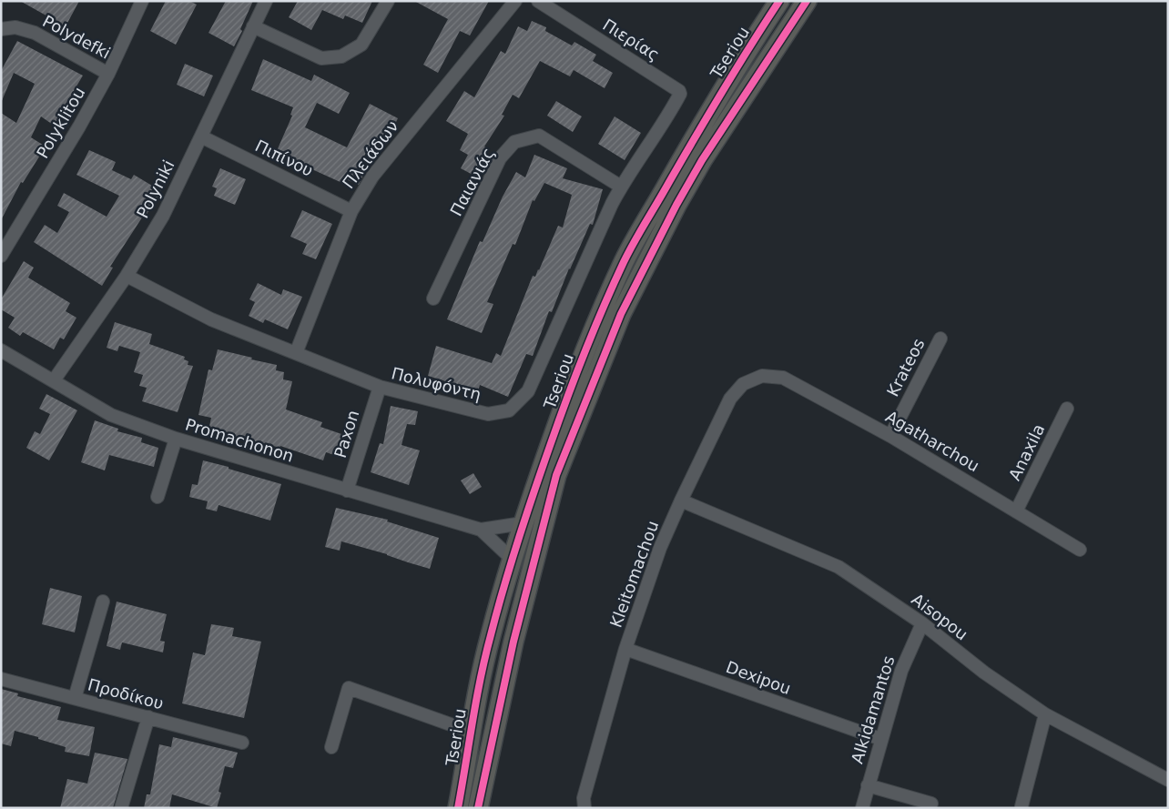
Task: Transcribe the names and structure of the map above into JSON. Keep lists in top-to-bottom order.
{
  "streets": {
    "main road": ["Tseriou"],
    "street": [
      "Polydefki",
      "Πιερίας",
      "Polyklitou",
      "Πλειάδων",
      "Πιπίνου",
      "Παιανιάς",
      "Polyniki",
      "Krateos",
      "Πολυφόντη",
      "Paxon",
      "Promachonon",
      "Agatharchou",
      "Anaxila",
      "Kleitomachou",
      "Aisopou",
      "Dexipou",
      "Προδίκου",
      "Alkidamantos"
    ]
  },
  "crossings": [
    ["Polydefki", "Polyklitou"],
    ["Πιερίας", "Πολυφόντη"],
    ["Tseriou", "Promachonon"],
    ["Πλειάδων", "Πιπίνου"],
    ["Πλειάδων", "Πολυφόντη"],
    ["Πιπίνου", "Polyniki"],
    ["Παιανιάς", "Πολυφόντη"],
    ["Polyniki", "Πολυφόντη"],
    ["Polyniki", "Promachonon"],
    ["Krateos", "Agatharchou"],
    ["Πολυφόντη", "Paxon"],
    ["Paxon", "Promachonon"],
    ["Agatharchou", "Anaxila"],
    ["Agatharchou", "Kleitomachou"],
    ["Kleitomachou", "Aisopou"],
    ["Kleitomachou", "Dexipou"],
    ["Aisopou", "Alkidamantos"],
    ["Dexipou", "Alkidamantos"]
  ]
}
